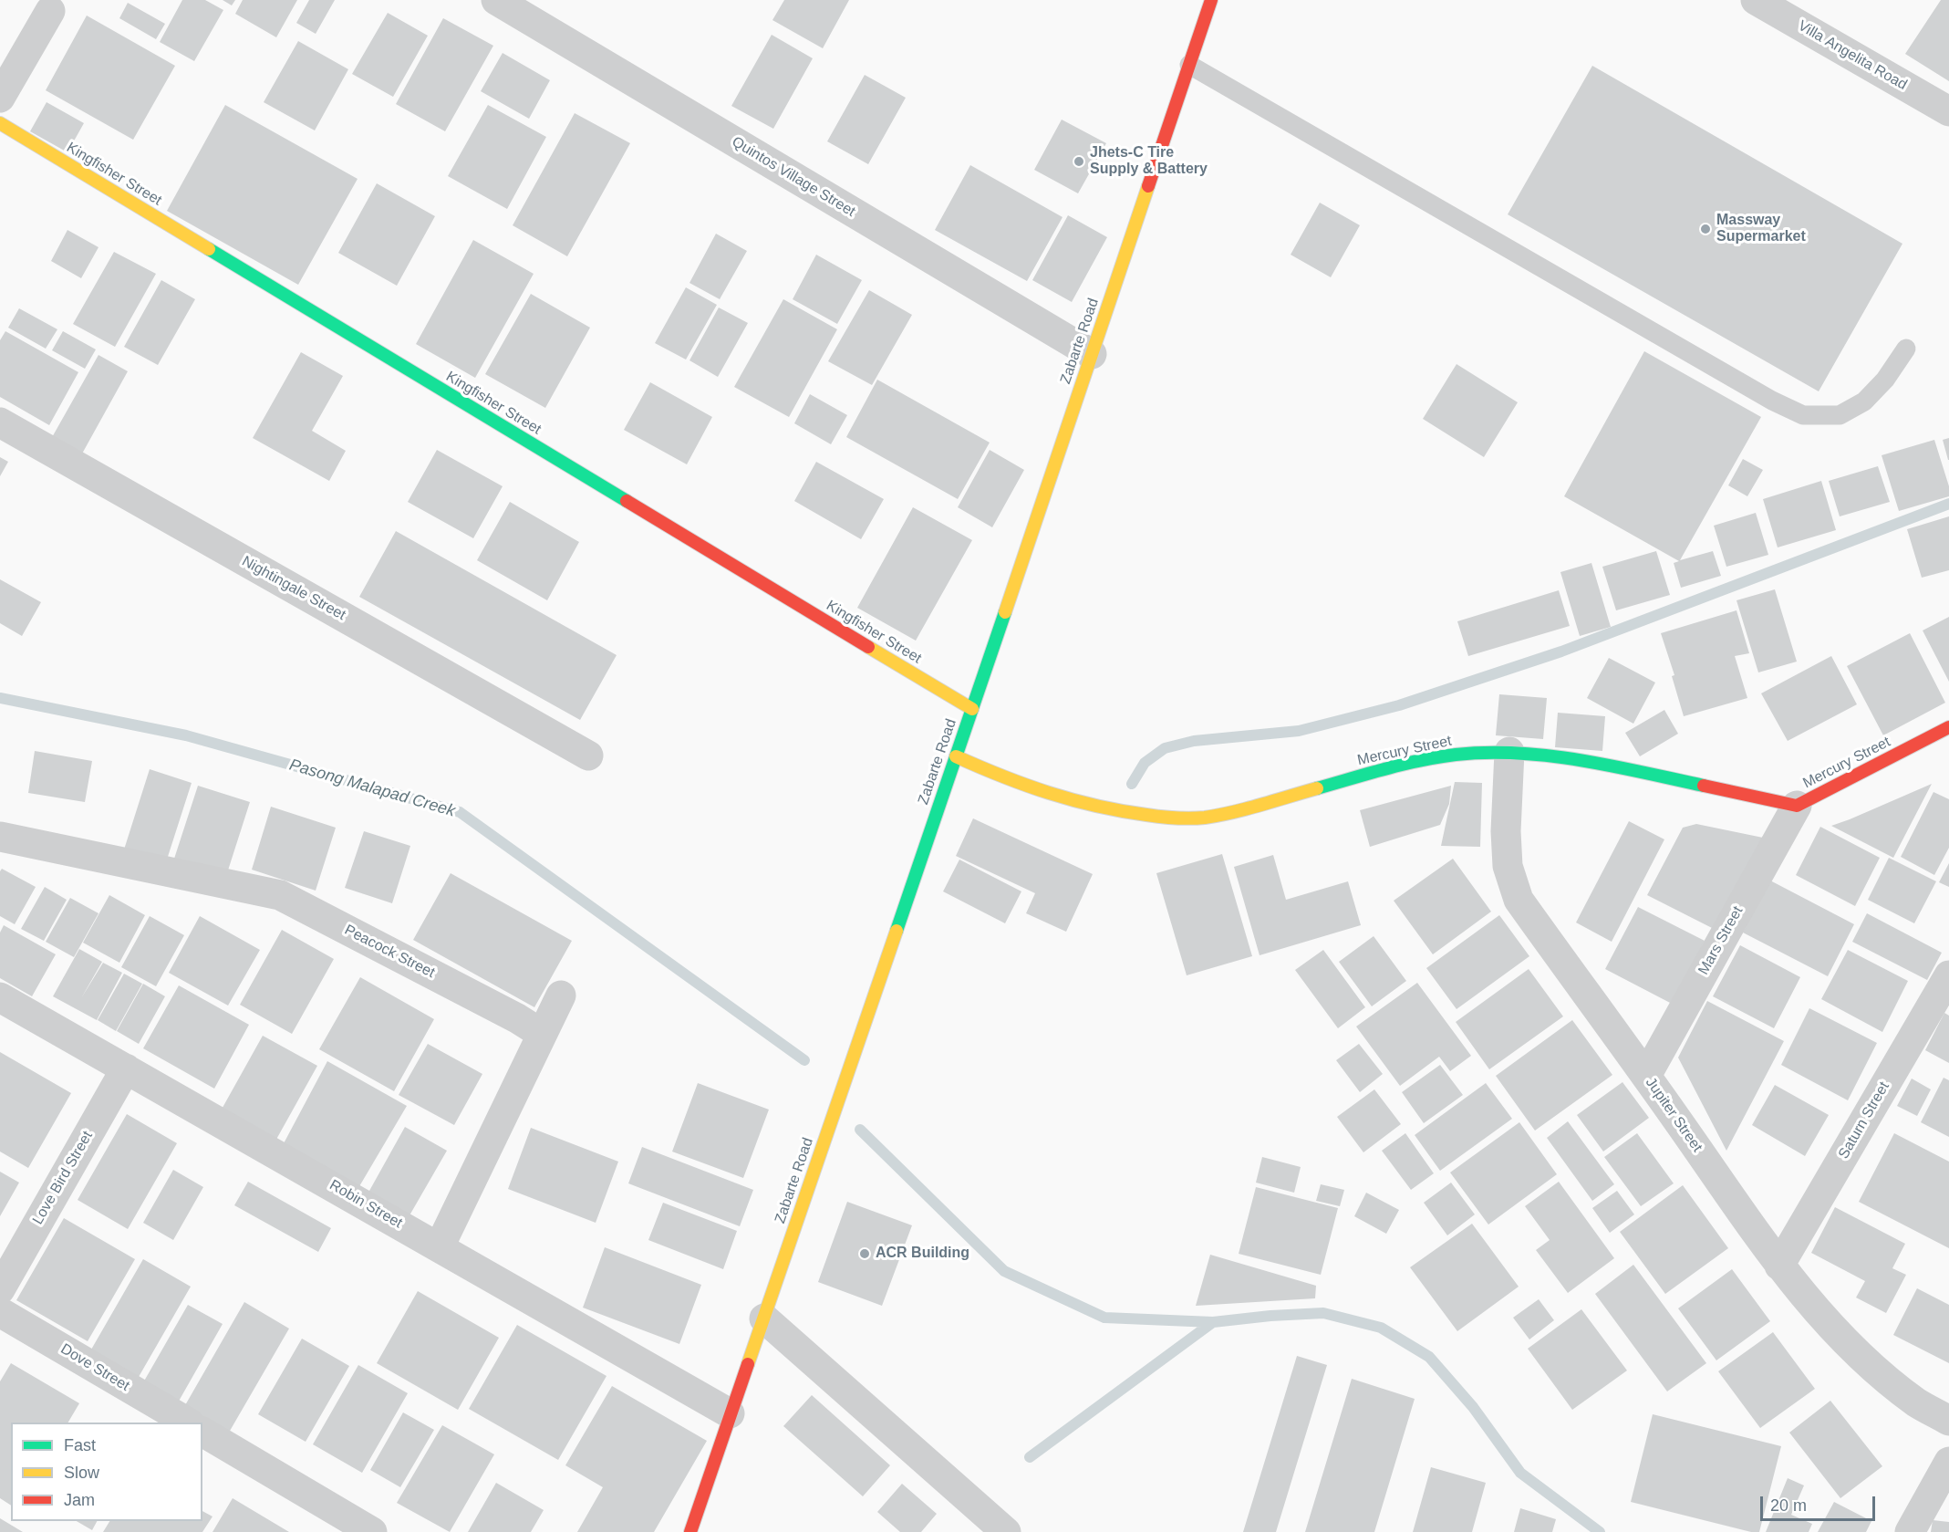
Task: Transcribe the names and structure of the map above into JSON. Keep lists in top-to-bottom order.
{
  "streets": {
    "street": [
      "Villa Angelita Road",
      "Kingfisher Street",
      "Quintos Village Street",
      "Zabarte Road",
      "Nightingale Street",
      "Mercury Street",
      "Mars Street",
      "Peacock Street",
      "Jupiter Street",
      "Saturn Street",
      "Love Bird Street",
      "Robin Street",
      "Dove Street"
    ]
  },
  "crossings": [
    ["Kingfisher Street", "Zabarte Road"],
    ["Quintos Village Street", "Zabarte Road"],
    ["Zabarte Road", "Mercury Street"],
    ["Zabarte Road", "Robin Street"],
    ["Mercury Street", "Mars Street"],
    ["Mercury Street", "Jupiter Street"],
    ["Mars Street", "Jupiter Street"],
    ["Jupiter Street", "Saturn Street"],
    ["Love Bird Street", "Robin Street"]
  ],
  "water": ["Pasong Malapad Creek"],
  "places": ["Jhets-C Tire Supply & Battery", "Massway Supermarket", "ACR Building"],
  "legend": ["Fast", "Slow", "Jam"],
  "scale_bar": "20 m"
}
